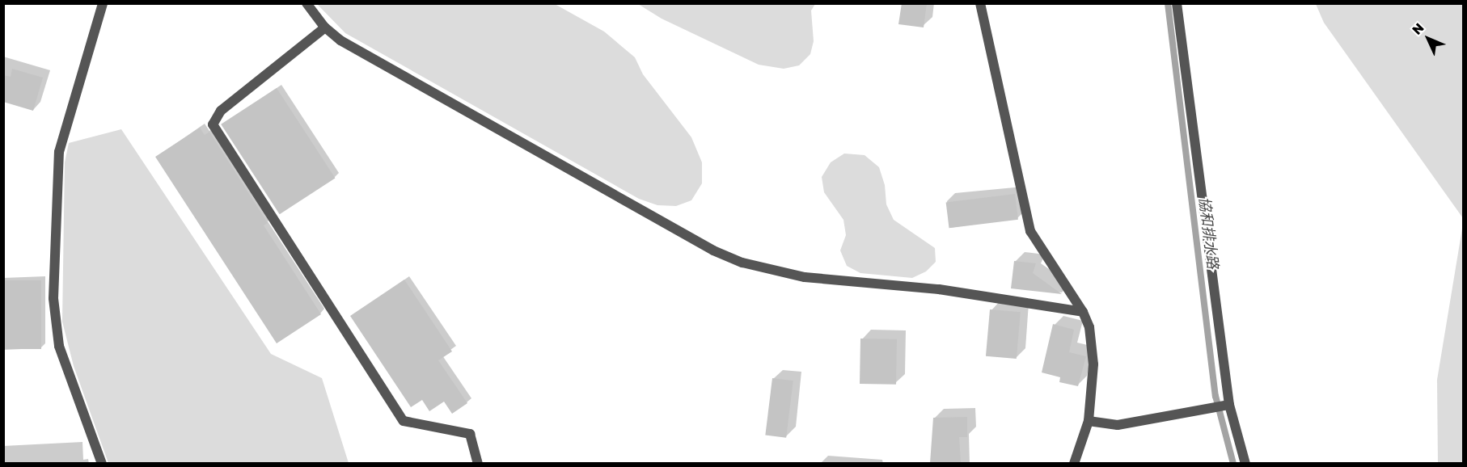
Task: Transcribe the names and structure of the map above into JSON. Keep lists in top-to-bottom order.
{
  "water": ["協和排水路"],
  "north": "top left"
}
